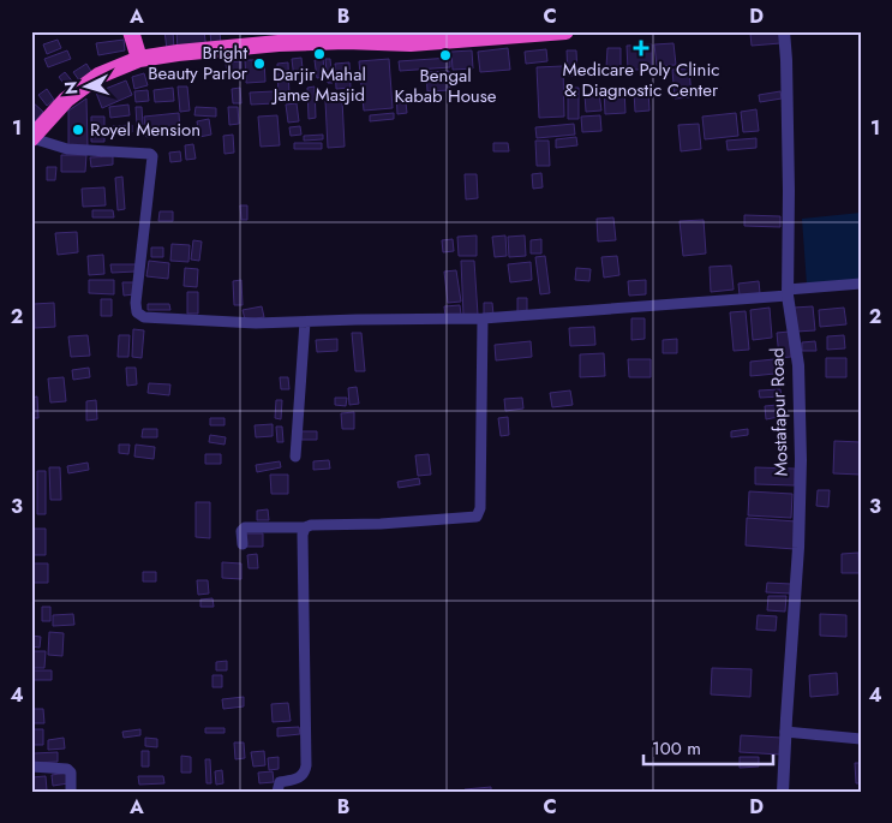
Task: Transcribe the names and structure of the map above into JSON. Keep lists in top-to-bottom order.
{
  "streets": {
    "street": ["Mostafapur Road"]
  },
  "places": {
    "health": ["Medicare Poly Clinic & Diagnostic Center"],
    "other": [
      "Darjir Mahal Jame Masjid",
      "Bengal Kabab House",
      "Bright Beauty Parlor",
      "Royel Mension"
    ]
  },
  "scale_bar": "100 m",
  "north": "left",
  "grid": {
    "columns": [
      "A",
      "B",
      "C",
      "D"
    ],
    "rows": [
      "1",
      "2",
      "3",
      "4"
    ]
  }
}
